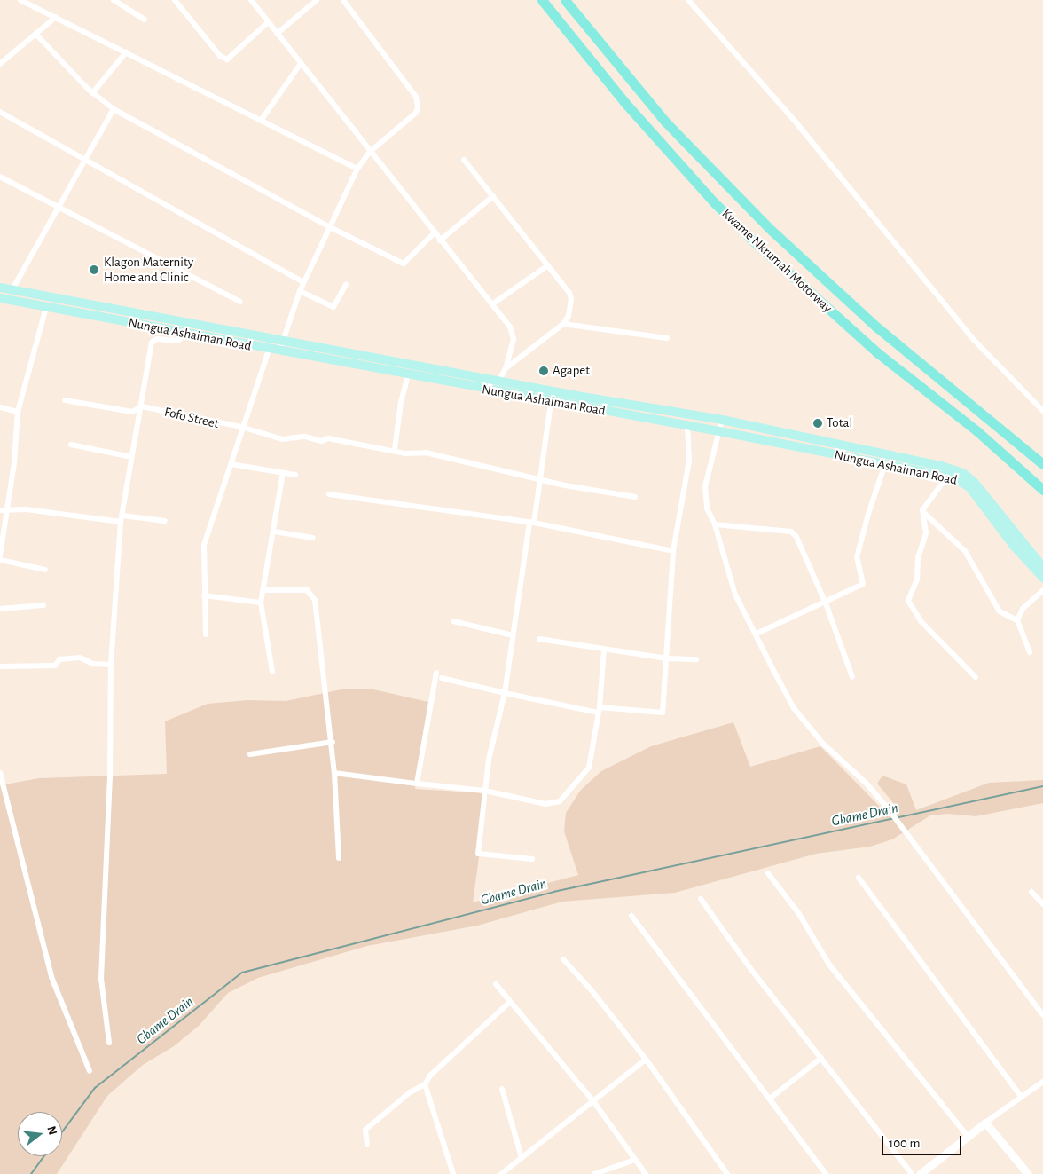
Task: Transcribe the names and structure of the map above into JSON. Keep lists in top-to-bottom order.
{
  "streets": {
    "highway": ["Kwame Nkrumah Motorway"],
    "main road": ["Nungua Ashaiman Road"],
    "street": ["Fofo Street"]
  },
  "water": ["Gbame Drain"],
  "places": ["Klagon Maternity Home and Clinic", "Agapet", "Total"],
  "scale_bar": "100 m",
  "north": "right"
}
